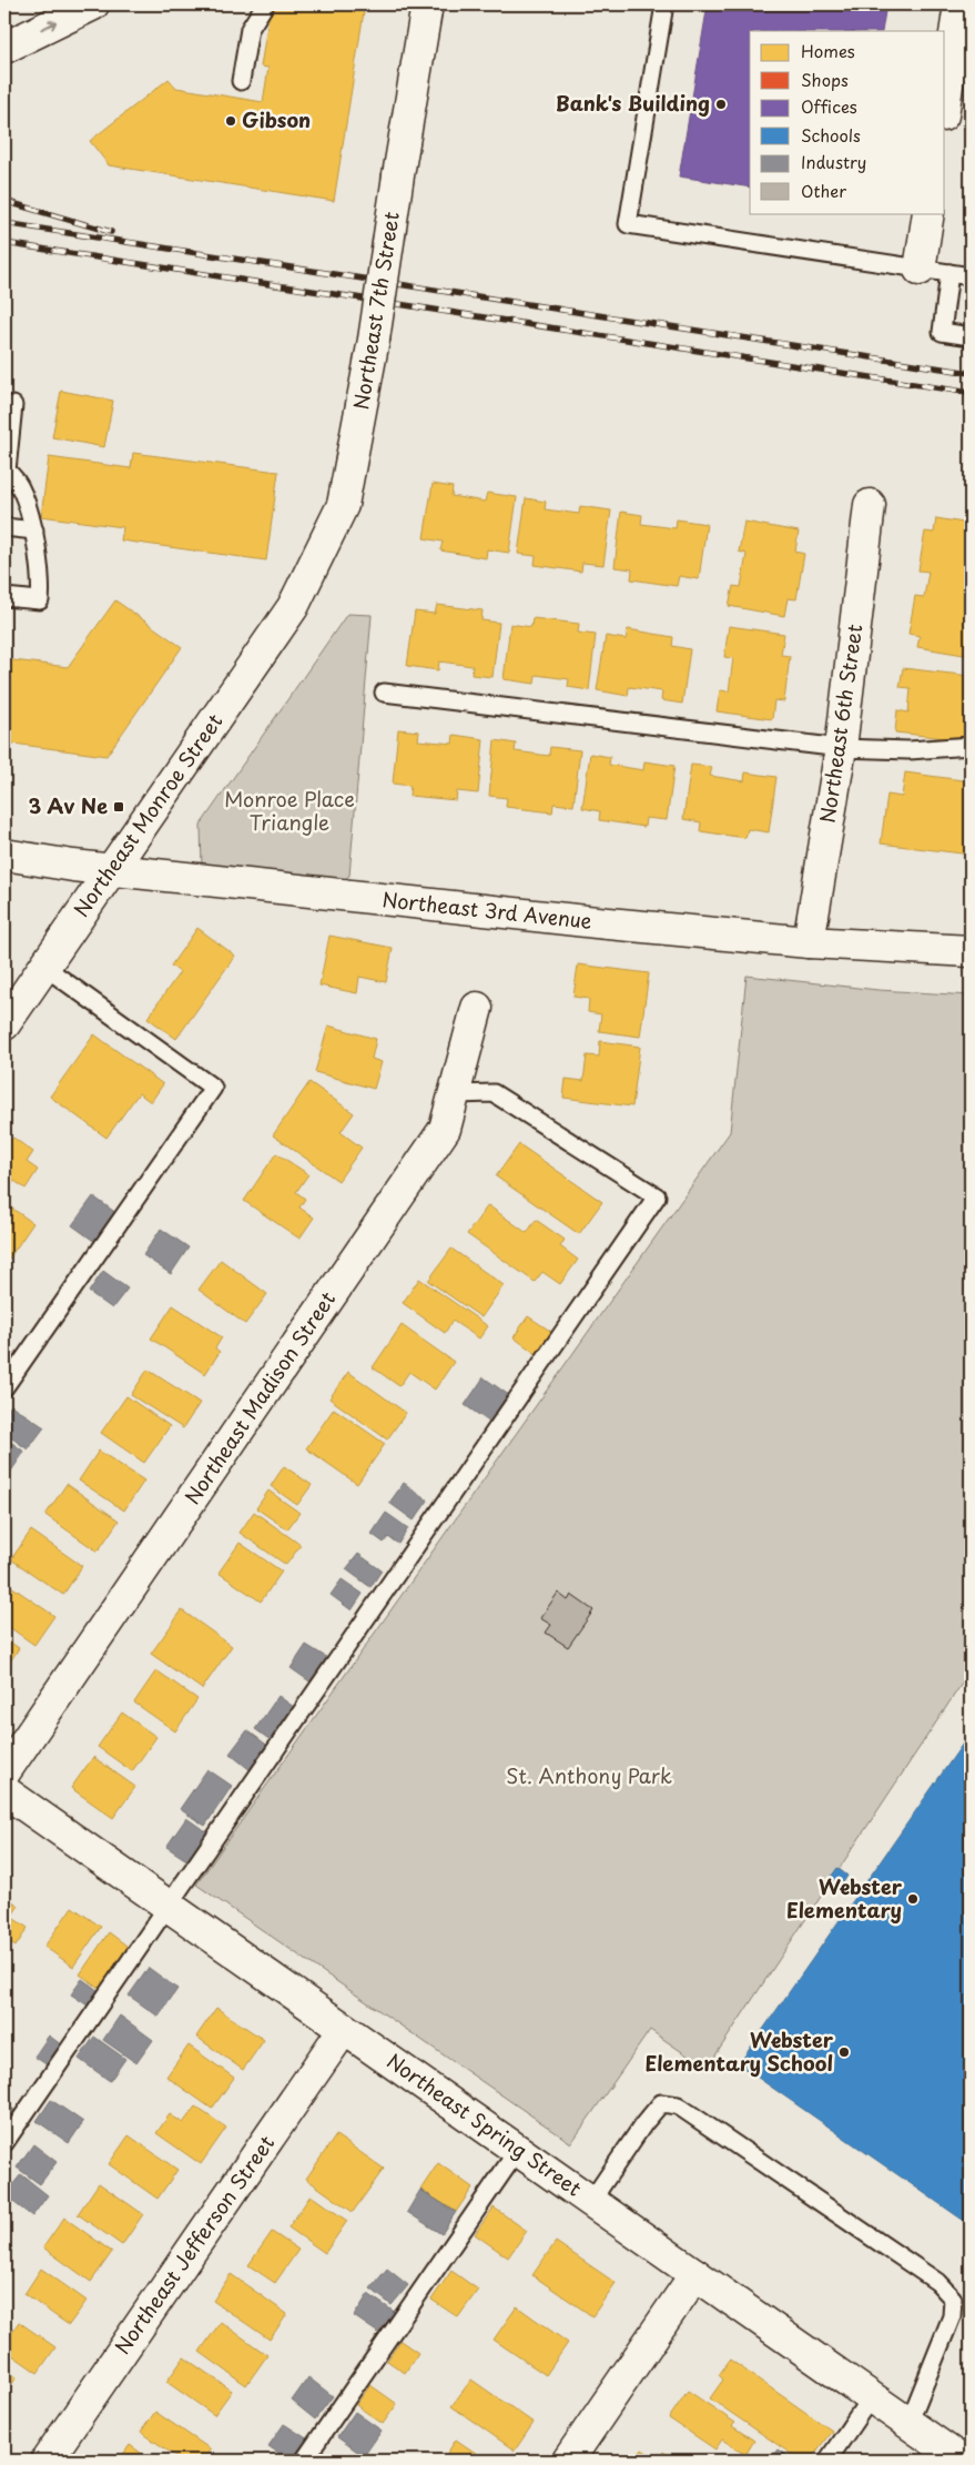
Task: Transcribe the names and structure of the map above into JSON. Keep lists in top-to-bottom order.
{
  "streets": {
    "street": [
      "Northeast 7th Street",
      "Northeast 6th Street",
      "Northeast Monroe Street",
      "Northeast 3rd Avenue",
      "Northeast Madison Street",
      "Northeast Spring Street",
      "Northeast Jefferson Street"
    ]
  },
  "crossings": [
    ["Northeast 7th Street", "Northeast Monroe Street"],
    ["Northeast 6th Street", "Northeast 3rd Avenue"],
    ["Northeast Monroe Street", "Northeast 3rd Avenue"],
    ["Northeast Spring Street", "Northeast Jefferson Street"]
  ],
  "parks": ["Monroe Place Triangle", "St. Anthony Park"],
  "places": {
    "other": [
      "Bank's Building",
      "Gibson",
      "Webster Elementary",
      "Webster Elementary School"
    ],
    "transit": ["3 Av Ne"]
  },
  "legend": [
    "Homes",
    "Shops",
    "Offices",
    "Schools",
    "Industry",
    "Other"
  ]
}
